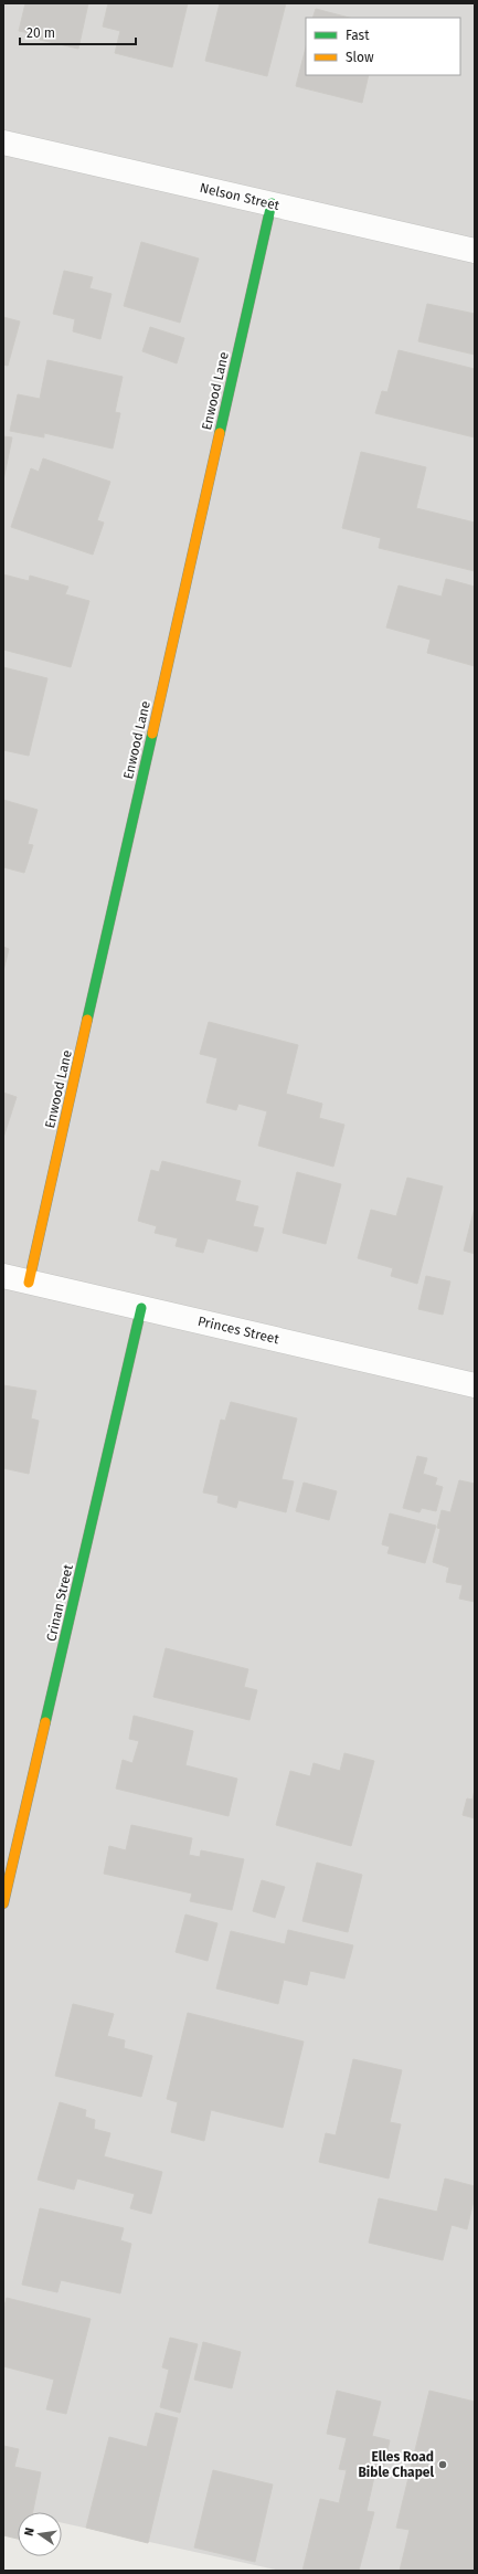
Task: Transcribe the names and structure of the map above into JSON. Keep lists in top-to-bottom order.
{
  "streets": {
    "street": [
      "Nelson Street",
      "Enwood Lane",
      "Princes Street",
      "Crinan Street"
    ]
  },
  "crossings": [
    ["Nelson Street", "Enwood Lane"],
    ["Enwood Lane", "Princes Street"],
    ["Princes Street", "Crinan Street"]
  ],
  "places": ["Elles Road Bible Chapel"],
  "legend": ["Fast", "Slow"],
  "scale_bar": "20 m",
  "north": "left"
}
